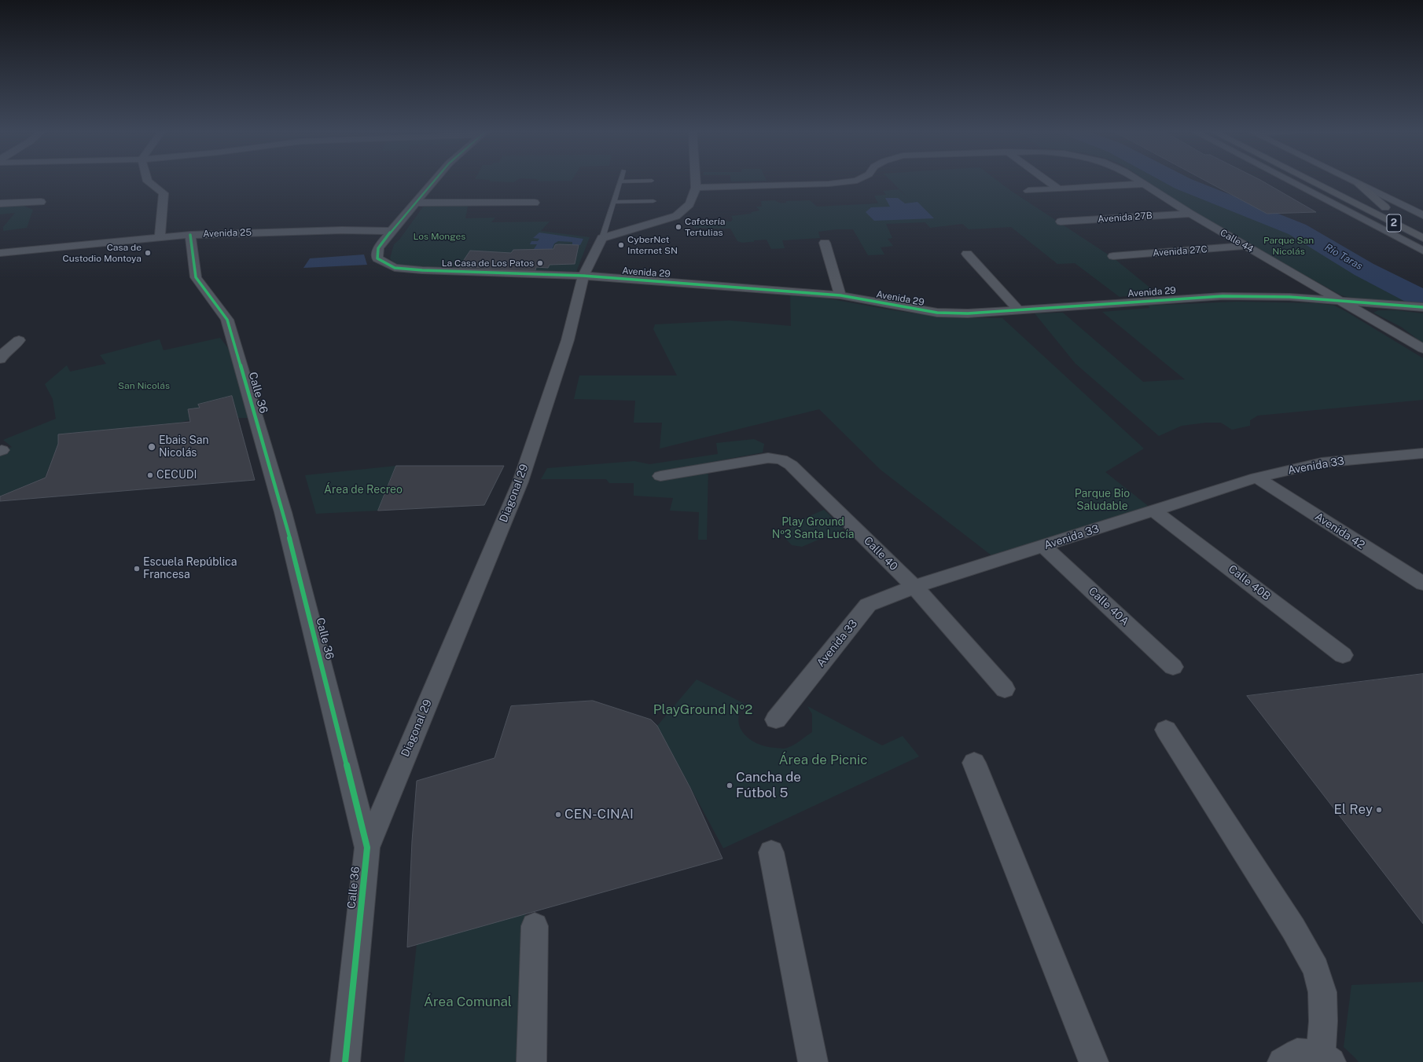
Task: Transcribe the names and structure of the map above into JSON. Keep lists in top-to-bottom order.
{
  "streets": {
    "highway": ["2"],
    "street": [
      "Avenida 27B",
      "Avenida 25",
      "Calle 44",
      "Avenida 27C",
      "Avenida 29",
      "Calle 36",
      "Avenida 33",
      "Diagonal 29",
      "Avenida 42",
      "Calle 40",
      "Calle 40B",
      "Calle 40A"
    ]
  },
  "crossings": [
    ["Avenida 27B", "Calle 44"],
    ["Avenida 25", "Avenida 29"],
    ["Avenida 25", "Calle 36"],
    ["Calle 44", "Avenida 27C"],
    ["Calle 44", "Avenida 29"],
    ["Avenida 29", "Diagonal 29"],
    ["Calle 36", "Diagonal 29"],
    ["Avenida 33", "Avenida 42"],
    ["Avenida 33", "Calle 40"],
    ["Avenida 33", "Calle 40B"],
    ["Avenida 33", "Calle 40A"]
  ],
  "water": ["Río Taras"],
  "parks": [
    "Los Monges",
    "Parque San Nicolás",
    "San Nicolás",
    "Área de Recreo",
    "Parque Bio Saludable",
    "Play Ground Nº3 Santa Lucía",
    "PlayGround Nº2",
    "Área de Picnic",
    "Área Comunal"
  ],
  "places": [
    "Cafetería Tertulias",
    "CyberNet Internet SN",
    "Casa de Custodio Montoya",
    "La Casa de Los Patos",
    "Ebais San Nicolás",
    "CECUDI",
    "Escuela República Francesa",
    "Cancha de Fútbol 5",
    "El Rey",
    "CEN-CINAI"
  ]
}
